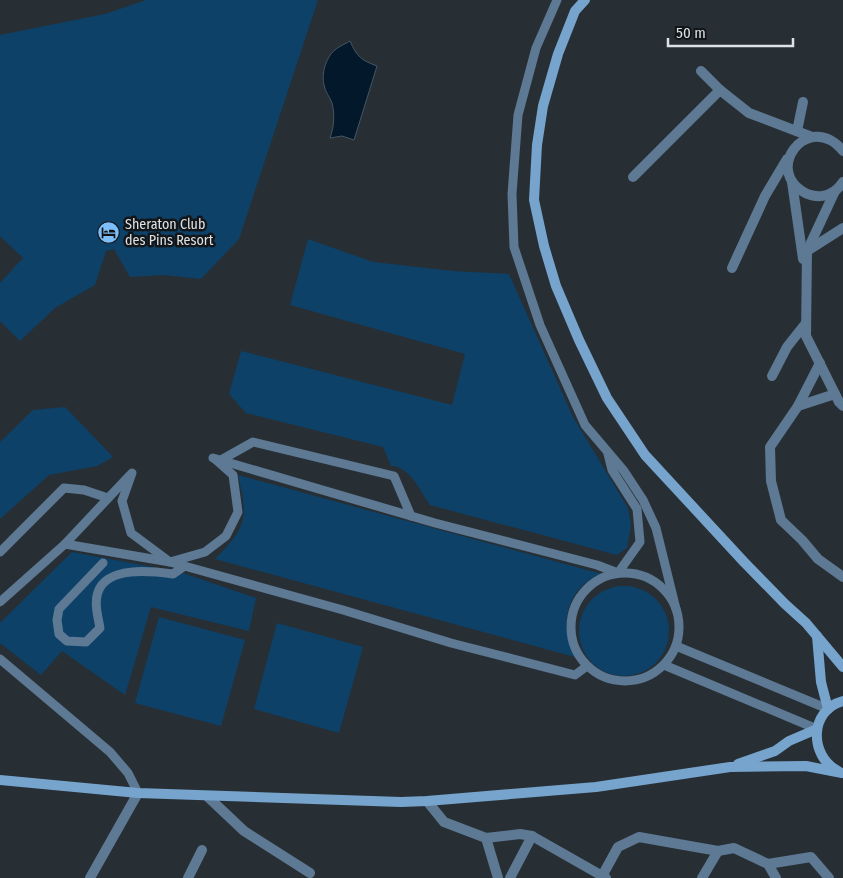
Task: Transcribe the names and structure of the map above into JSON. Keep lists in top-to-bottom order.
{
  "places": {
    "hotel": ["Sheraton Club des Pins Resort"]
  },
  "scale_bar": "50 m"
}
